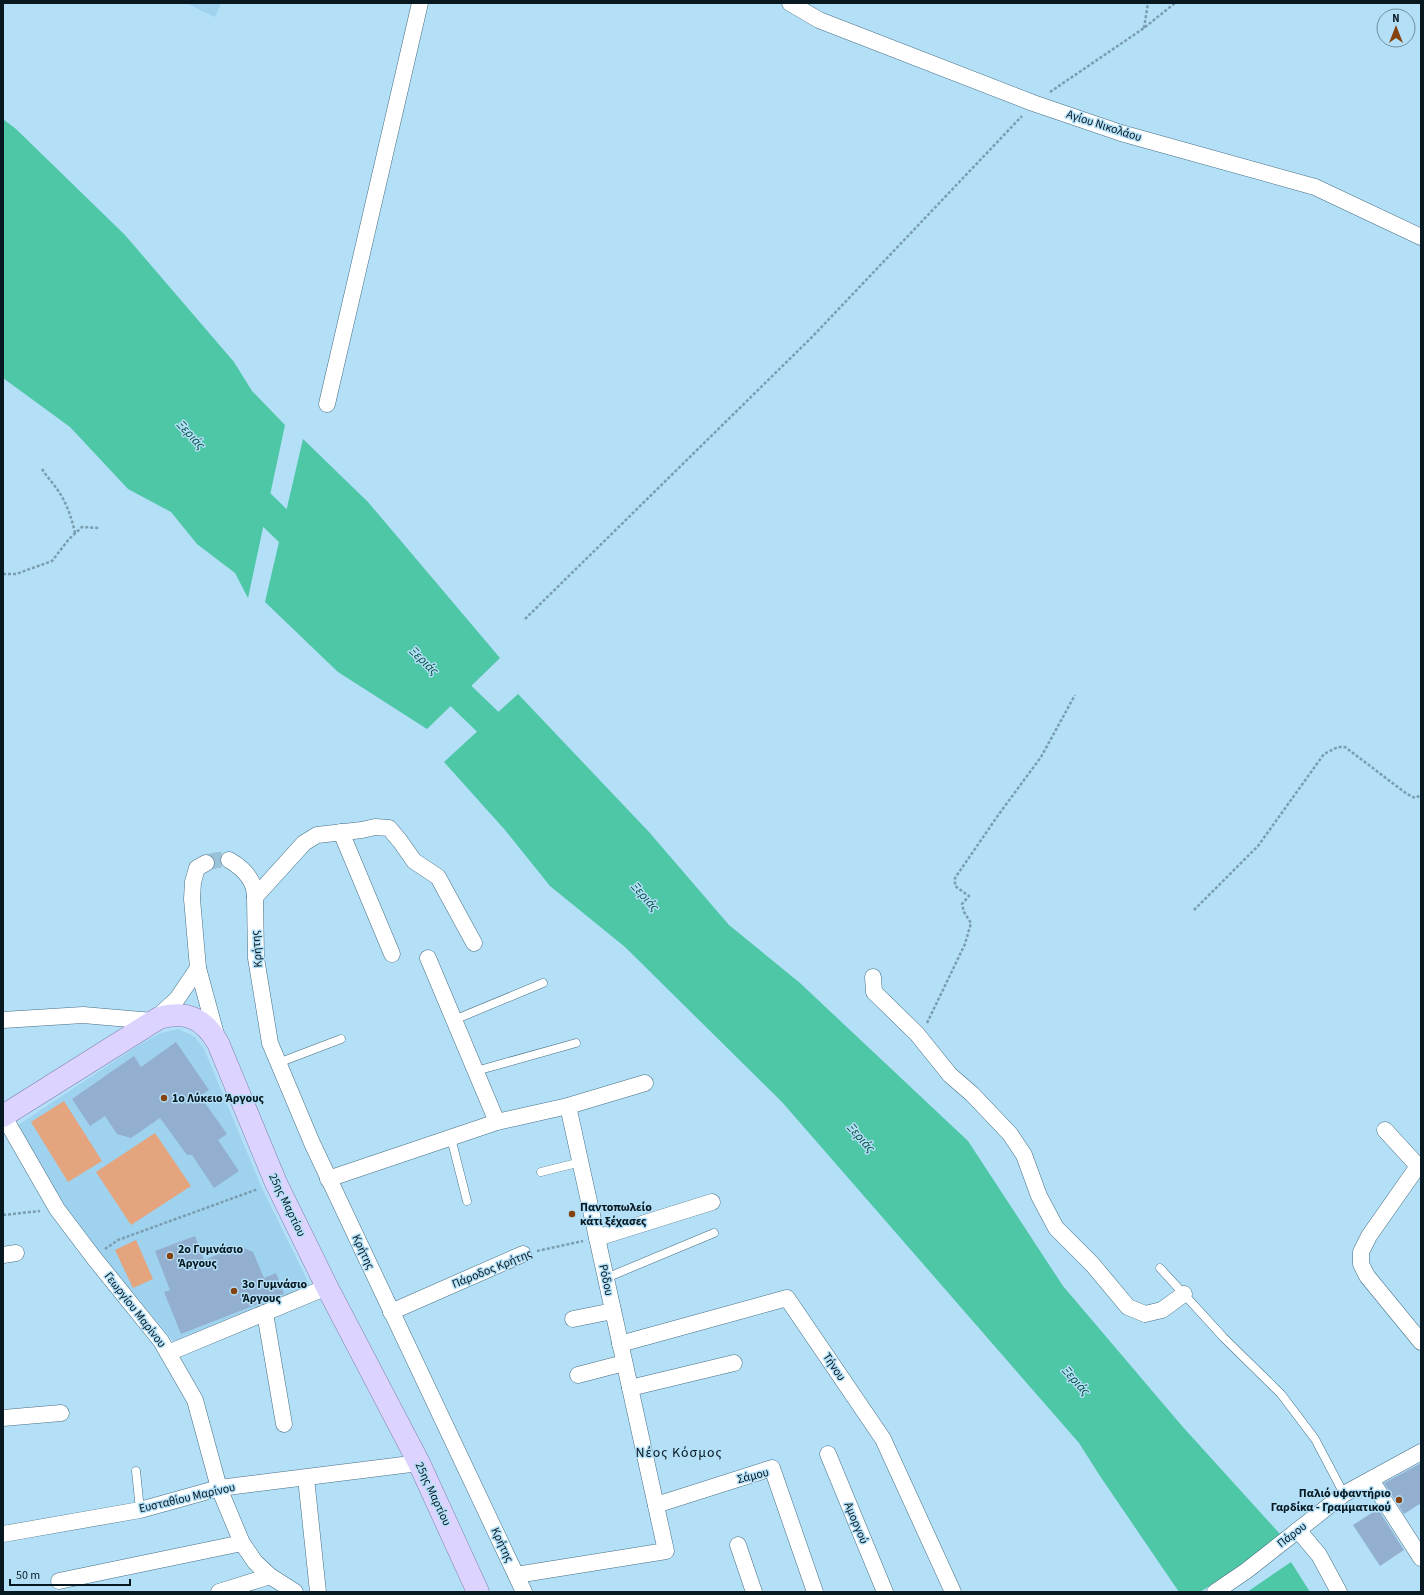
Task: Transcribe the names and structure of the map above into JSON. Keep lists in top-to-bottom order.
{
  "streets": {
    "main road": ["25ης Μαρτίου"],
    "street": [
      "Αγίου Νικολάου",
      "Κρήτης",
      "Πάροδος Κρήτης",
      "Ρόδου",
      "Γεωργίου Μαρίνου",
      "Τήνου",
      "Σάμου",
      "Ευσταθίου Μαρίνου",
      "Αμοργού",
      "Πάρου"
    ]
  },
  "crossings": [
    ["Κρήτης", "Πάροδος Κρήτης"],
    ["Κρήτης", "Ρόδου"],
    ["25ης Μαρτίου", "Γεωργίου Μαρίνου"],
    ["25ης Μαρτίου", "Ευσταθίου Μαρίνου"],
    ["Πάροδος Κρήτης", "Ρόδου"],
    ["Ρόδου", "Τήνου"],
    ["Ρόδου", "Σάμου"],
    ["Γεωργίου Μαρίνου", "Ευσταθίου Μαρίνου"]
  ],
  "districts": ["Νέος Κόσμος"],
  "water": ["Ξεριάς"],
  "places": [
    "1ο Λύκειο Άργους",
    "Παντοπωλείο κάτι ξέχασες",
    "2ο Γυμνάσιο Άργους",
    "3ο Γυμνάσιο Άργους",
    "Παλιό υφαντήριο Γαρδίκα - Γραμματικού"
  ],
  "scale_bar": "50 m",
  "north": "top"
}
